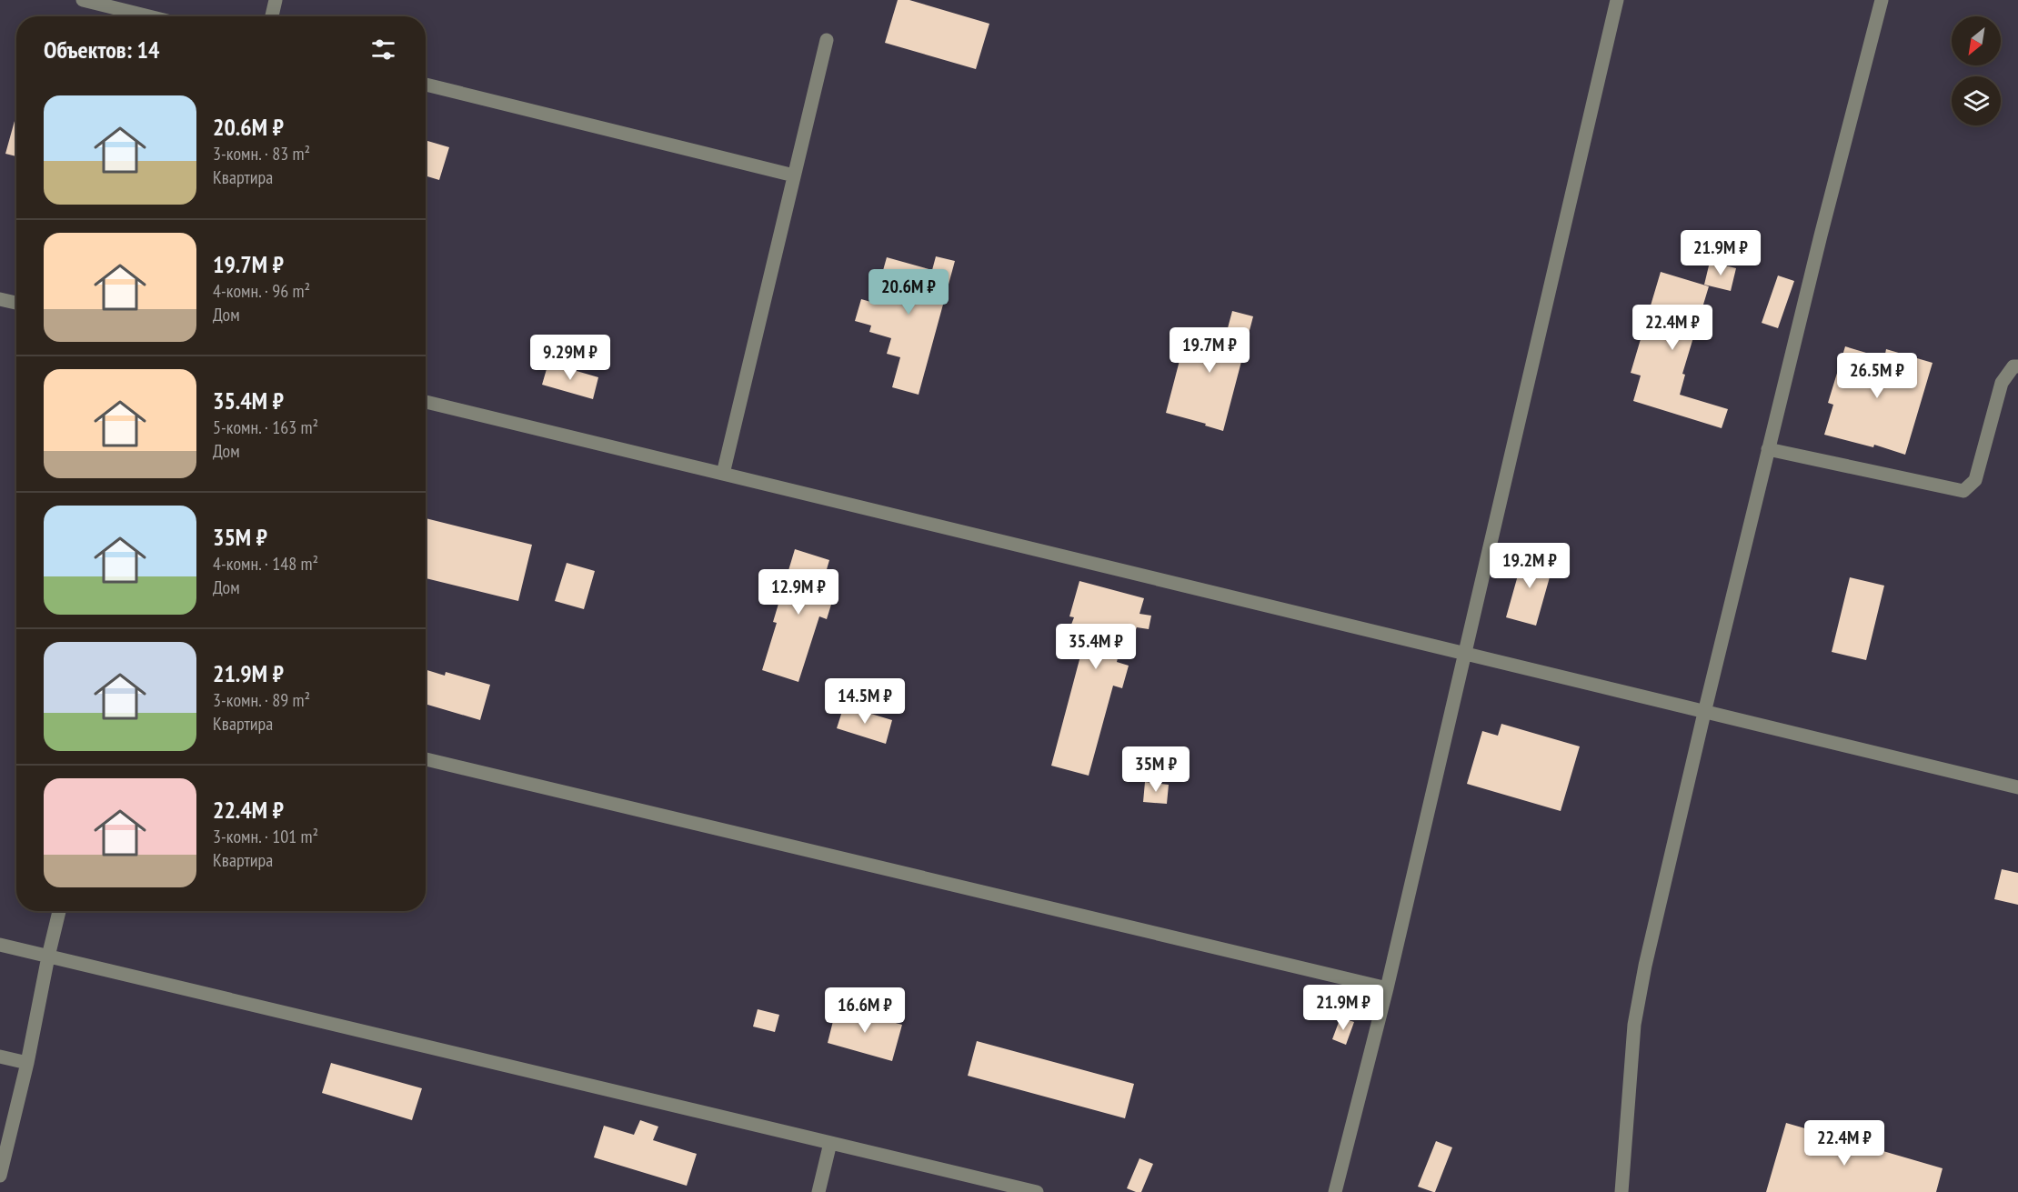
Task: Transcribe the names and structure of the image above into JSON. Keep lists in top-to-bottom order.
{
  "north": "bottom left",
  "page": {
    "heading": "Объектов: 14",
    "list": [
      {
        "name": "20.6M ₽",
        "note": "3-комн. · 83 m² · Квартира"
      },
      {
        "name": "19.7M ₽",
        "note": "4-комн. · 96 m² · Дом"
      },
      {
        "name": "35.4M ₽",
        "note": "5-комн. · 163 m² · Дом"
      },
      {
        "name": "35M ₽",
        "note": "4-комн. · 148 m² · Дом"
      },
      {
        "name": "21.9M ₽",
        "note": "3-комн. · 89 m² · Квартира"
      },
      {
        "name": "22.4M ₽",
        "note": "3-комн. · 101 m² · Квартира"
      }
    ],
    "price": [
      "21.9M ₽",
      "20.6M ₽",
      "22.4M ₽",
      "19.7M ₽",
      "9.29M ₽",
      "26.5M ₽",
      "19.2M ₽",
      "12.9M ₽",
      "35.4M ₽",
      "14.5M ₽",
      "35M ₽",
      "21.9M ₽",
      "16.6M ₽",
      "22.4M ₽"
    ]
  }
}
